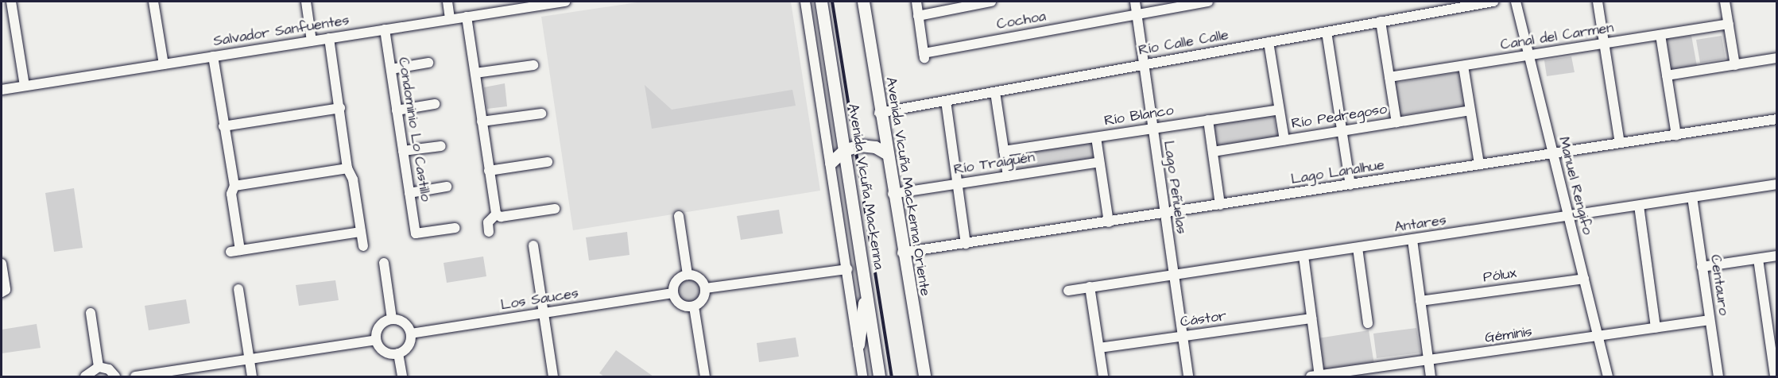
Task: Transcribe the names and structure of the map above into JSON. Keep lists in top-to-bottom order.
{
  "streets": {
    "main road": ["Avenida Vicuña Mackenna", "Avenida Vicuña Mackenna Oriente"],
    "street": [
      "Cochoa",
      "Salvador Sanfuentes",
      "Canal del Carmen",
      "Río Calle Calle",
      "Río Blanco",
      "Río Pedregoso",
      "Condominio Lo Castillo",
      "Río Traiguén",
      "Lago Lanalhue",
      "Manuel Rengifo",
      "Lago Peñuelas",
      "Antares",
      "Pólux",
      "Centauro",
      "Los Sauces",
      "Cástor",
      "Géminis"
    ]
  },
  "crossings": [
    ["Cochoa", "Lago Peñuelas"],
    ["Salvador Sanfuentes", "Condominio Lo Castillo"],
    ["Canal del Carmen", "Manuel Rengifo"],
    ["Río Calle Calle", "Avenida Vicuña Mackenna Oriente"],
    ["Río Calle Calle", "Lago Peñuelas"],
    ["Río Blanco", "Lago Peñuelas"],
    ["Río Traiguén", "Avenida Vicuña Mackenna Oriente"],
    ["Lago Lanalhue", "Manuel Rengifo"],
    ["Lago Lanalhue", "Avenida Vicuña Mackenna Oriente"],
    ["Lago Lanalhue", "Lago Peñuelas"],
    ["Manuel Rengifo", "Antares"],
    ["Manuel Rengifo", "Pólux"],
    ["Manuel Rengifo", "Géminis"],
    ["Lago Peñuelas", "Antares"],
    ["Lago Peñuelas", "Cástor"],
    ["Antares", "Centauro"],
    ["Centauro", "Géminis"]
  ]
}
